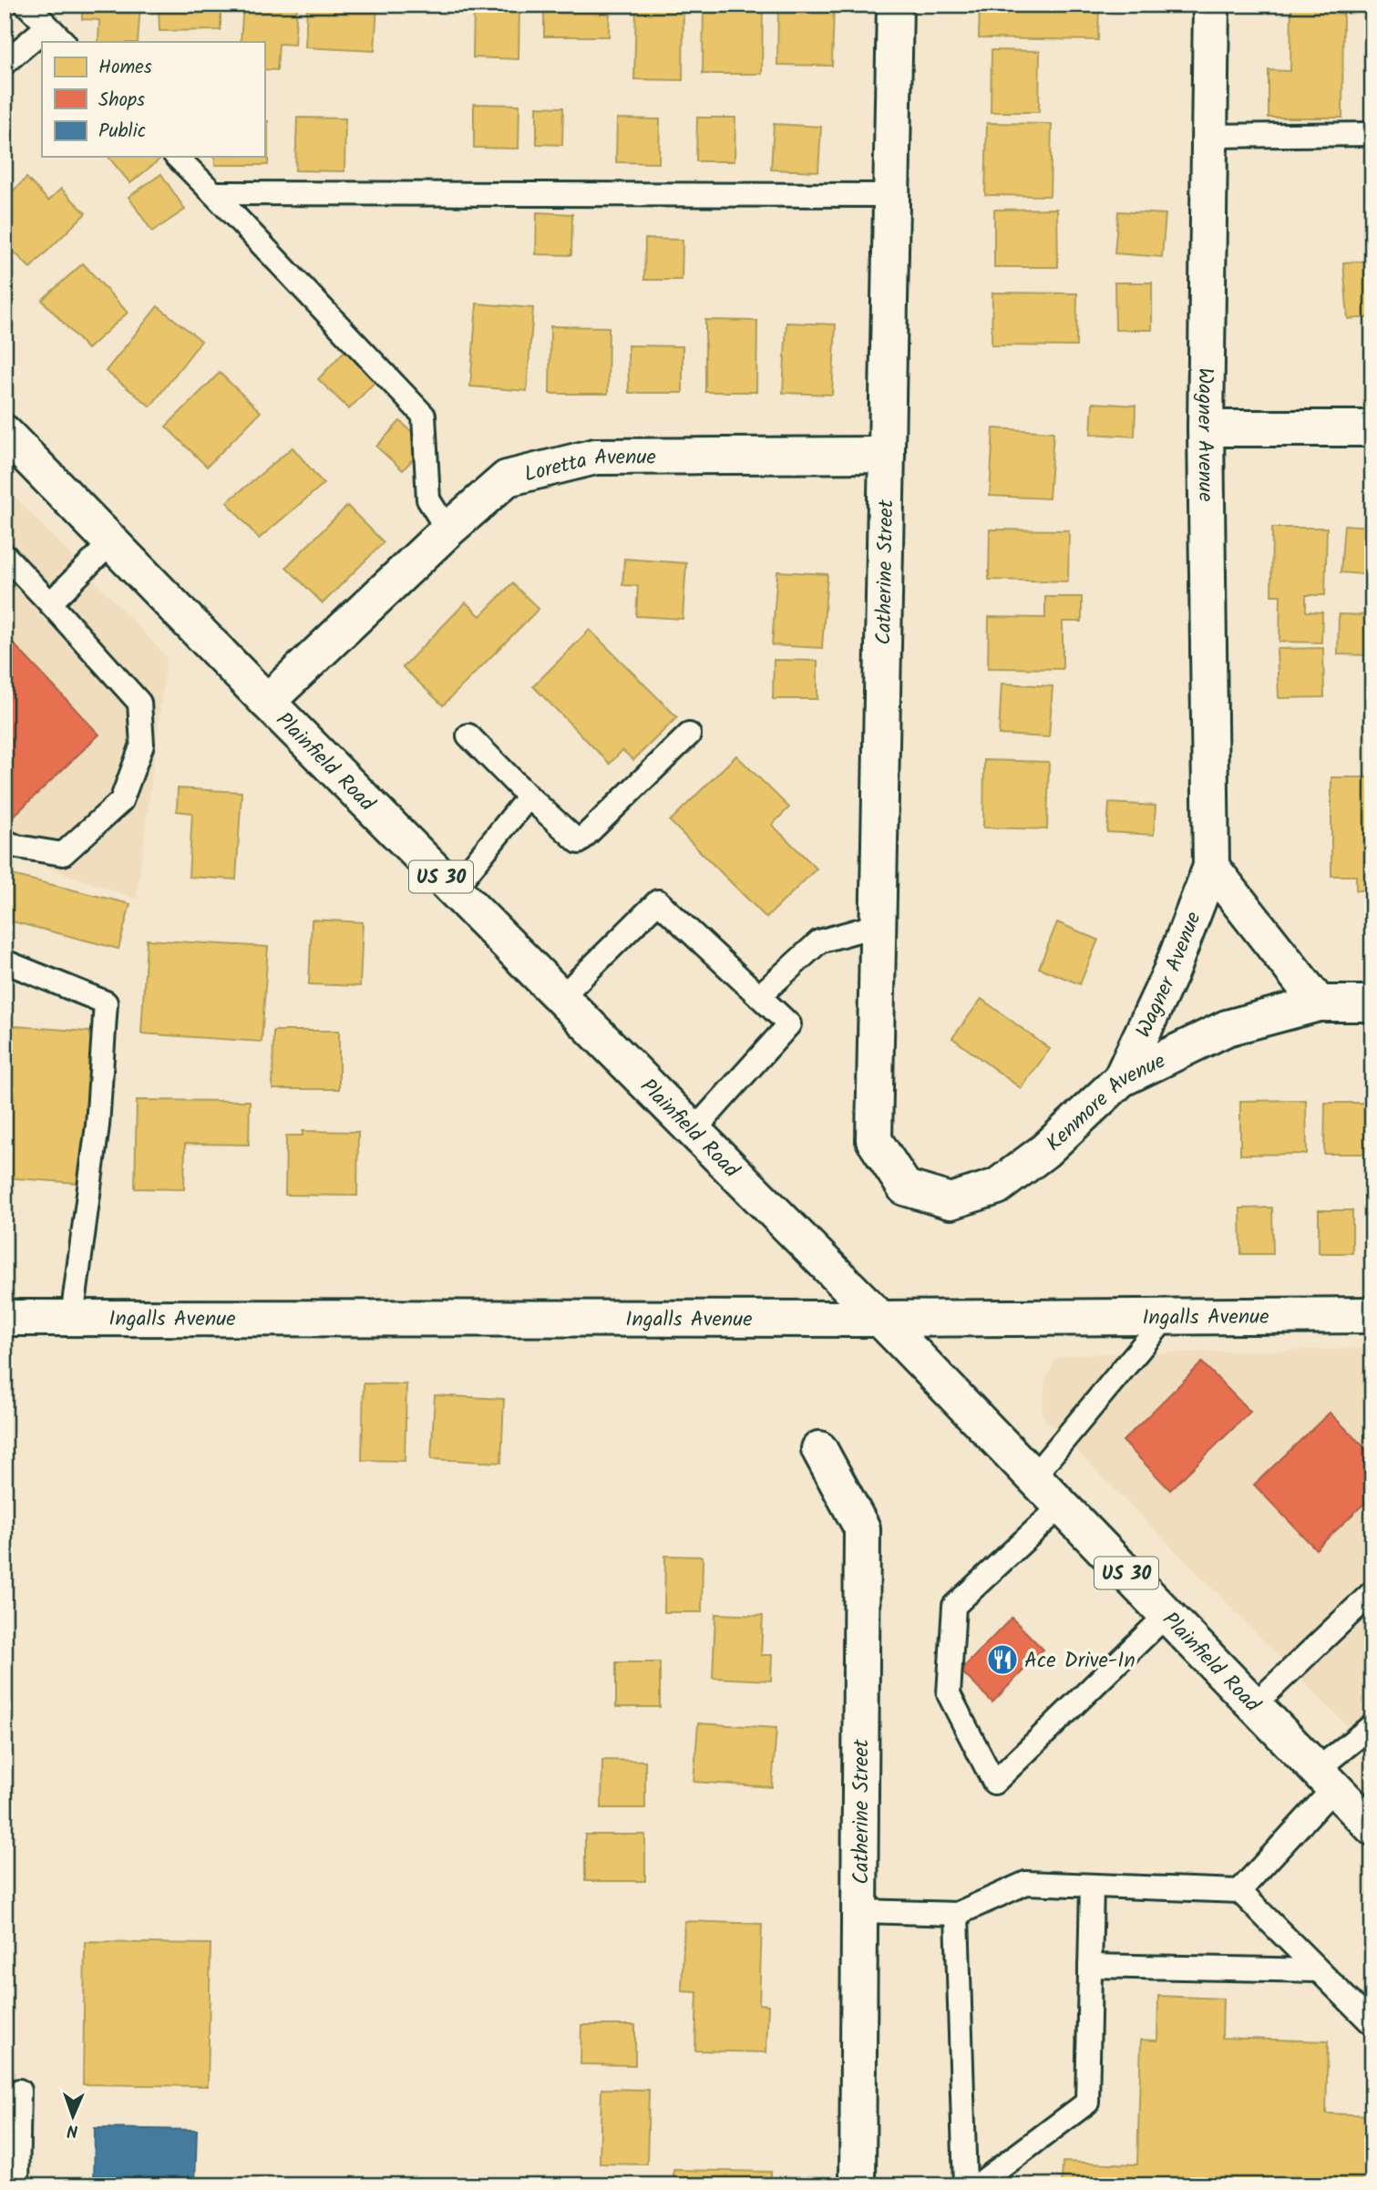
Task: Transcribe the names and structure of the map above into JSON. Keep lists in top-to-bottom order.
{
  "streets": {
    "street": [
      "Wagner Avenue",
      "Loretta Avenue",
      "Catherine Street",
      "Plainfield Road",
      "US 30",
      "Kenmore Avenue",
      "Ingalls Avenue"
    ]
  },
  "crossings": [
    ["Wagner Avenue", "Kenmore Avenue"],
    ["Loretta Avenue", "Catherine Street"],
    ["Loretta Avenue", "Plainfield Road"],
    ["Catherine Street", "Kenmore Avenue"],
    ["Plainfield Road", "Ingalls Avenue"]
  ],
  "places": {
    "restaurant": ["Ace Drive-In"]
  },
  "legend": ["Homes", "Shops", "Public"],
  "north": "bottom"
}
